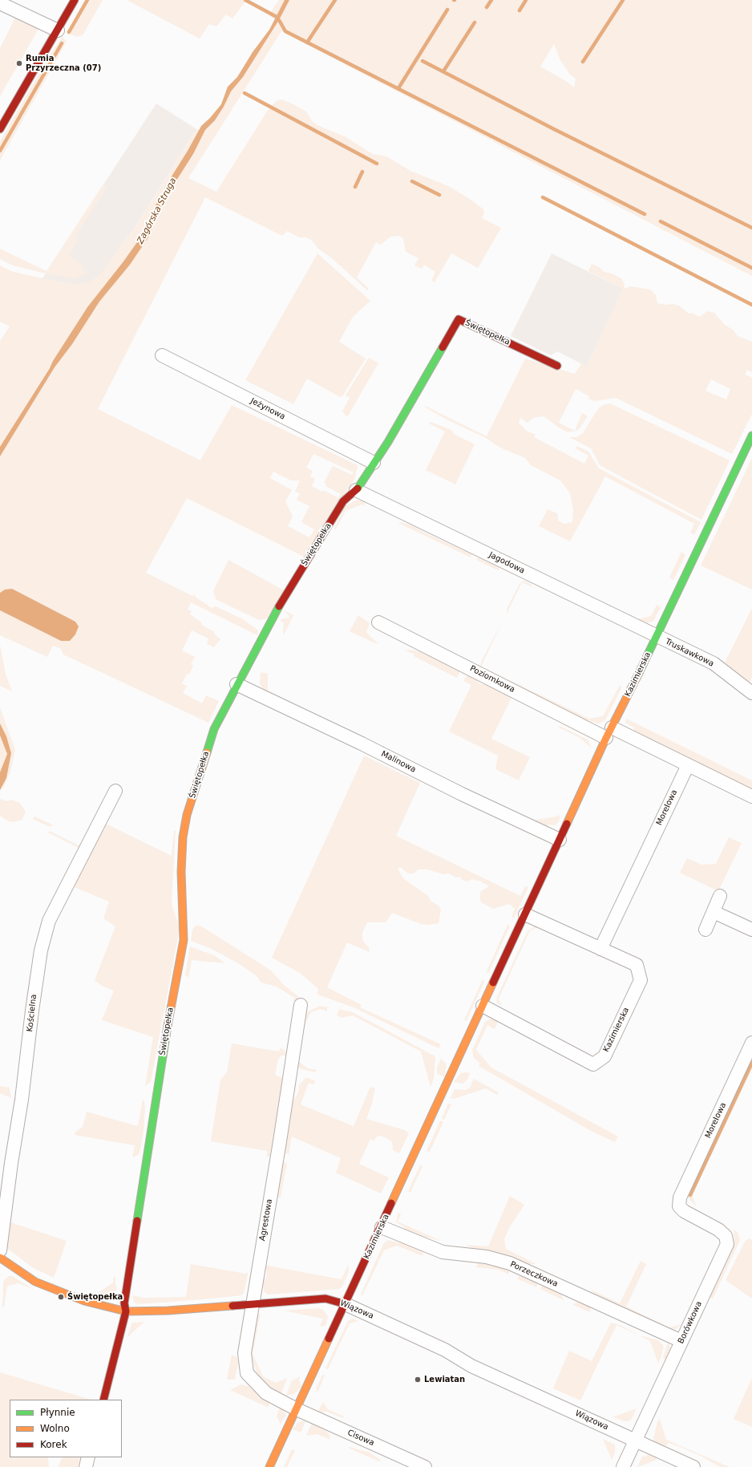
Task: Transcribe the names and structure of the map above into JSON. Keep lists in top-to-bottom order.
{
  "streets": {
    "street": [
      "Świętopełka",
      "Jeżynowa",
      "Jagodowa",
      "Truskawkowa",
      "Kazimierska",
      "Poziomkowa",
      "Malinowa",
      "Morelowa",
      "Kościelna",
      "Agrestowa",
      "Porzeczkowa",
      "Wiązowa",
      "Borówkowa",
      "Cisowa"
    ]
  },
  "crossings": [
    ["Świętopełka", "Jeżynowa"],
    ["Świętopełka", "Jagodowa"],
    ["Świętopełka", "Malinowa"],
    ["Świętopełka", "Wiązowa"],
    ["Jagodowa", "Truskawkowa"],
    ["Jagodowa", "Kazimierska"],
    ["Truskawkowa", "Kazimierska"],
    ["Kazimierska", "Poziomkowa"],
    ["Kazimierska", "Malinowa"],
    ["Kazimierska", "Morelowa"],
    ["Kazimierska", "Agrestowa"],
    ["Kazimierska", "Porzeczkowa"],
    ["Kazimierska", "Wiązowa"],
    ["Kazimierska", "Cisowa"],
    ["Morelowa", "Borówkowa"],
    ["Agrestowa", "Wiązowa"],
    ["Agrestowa", "Cisowa"],
    ["Porzeczkowa", "Borówkowa"],
    ["Wiązowa", "Borówkowa"]
  ],
  "water": ["Zagórska Struga"],
  "places": ["Rumia Przyrzeczna (07)", "Świętopełka", "Lewiatan"],
  "legend": ["Płynnie", "Wolno", "Korek"]
}
